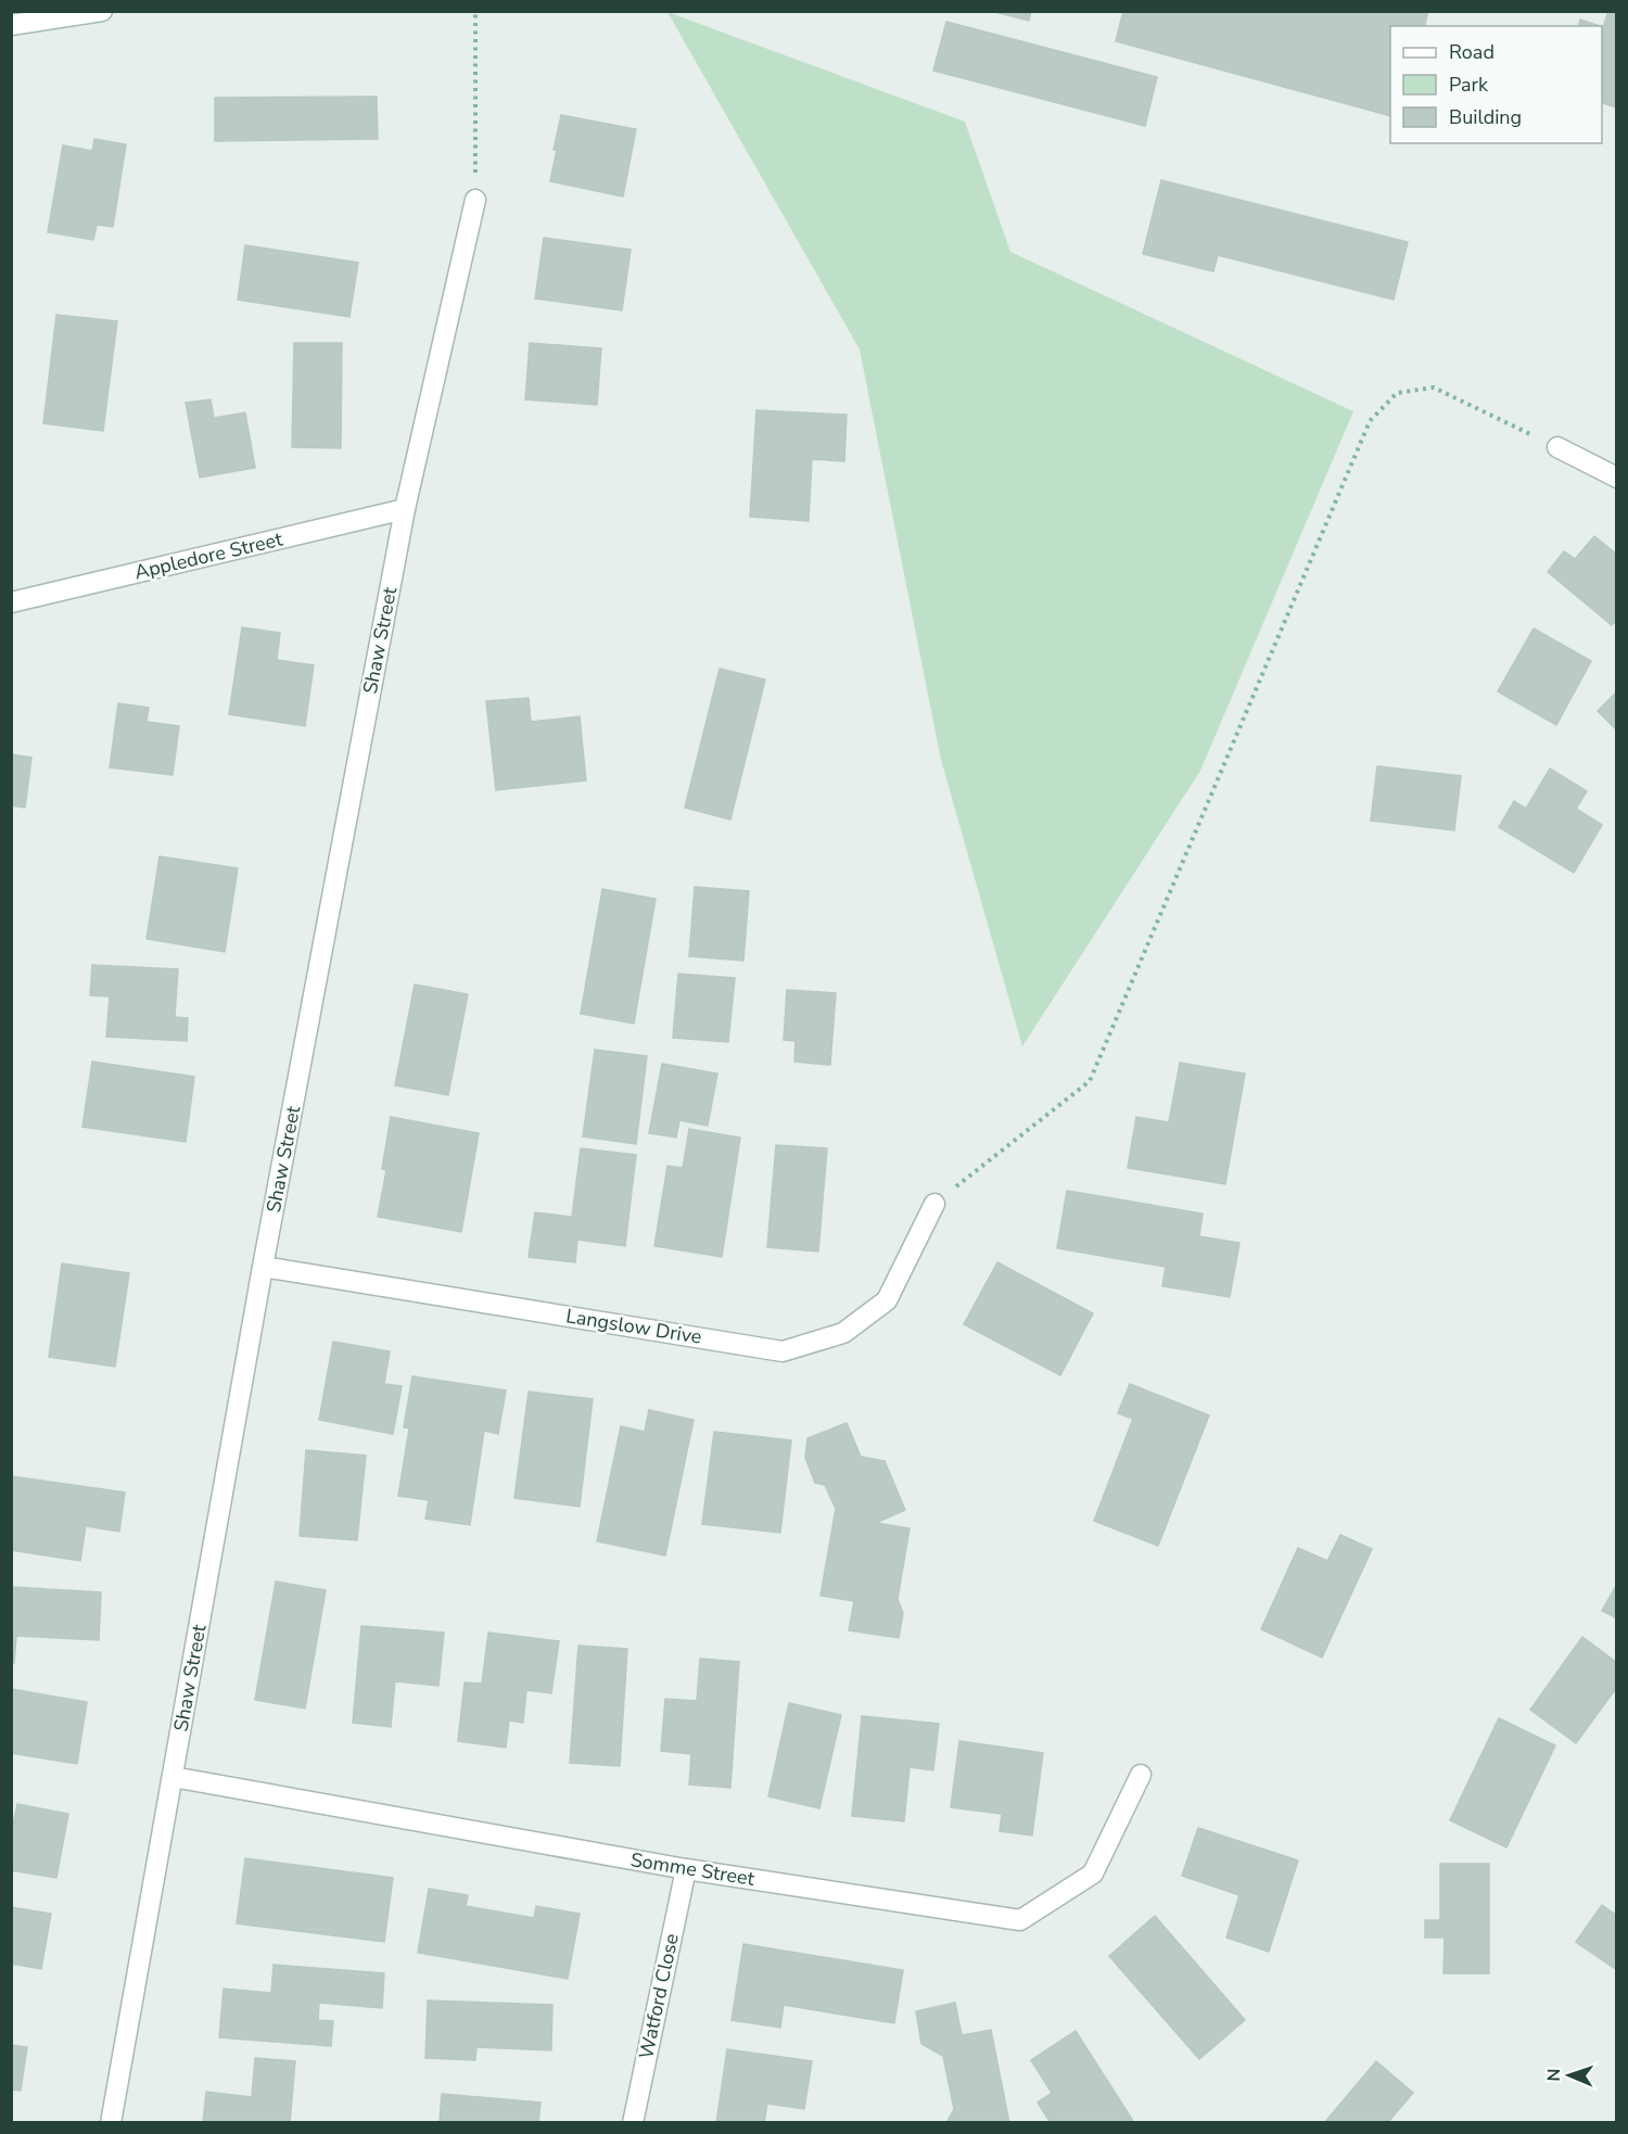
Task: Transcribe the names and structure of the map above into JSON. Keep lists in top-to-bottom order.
{
  "streets": {
    "street": [
      "Appledore Street",
      "Shaw Street",
      "Langslow Drive",
      "Somme Street",
      "Watford Close"
    ]
  },
  "crossings": [
    ["Appledore Street", "Shaw Street"],
    ["Shaw Street", "Langslow Drive"],
    ["Shaw Street", "Somme Street"],
    ["Somme Street", "Watford Close"]
  ],
  "legend": ["Road", "Park", "Building"],
  "north": "left"
}
